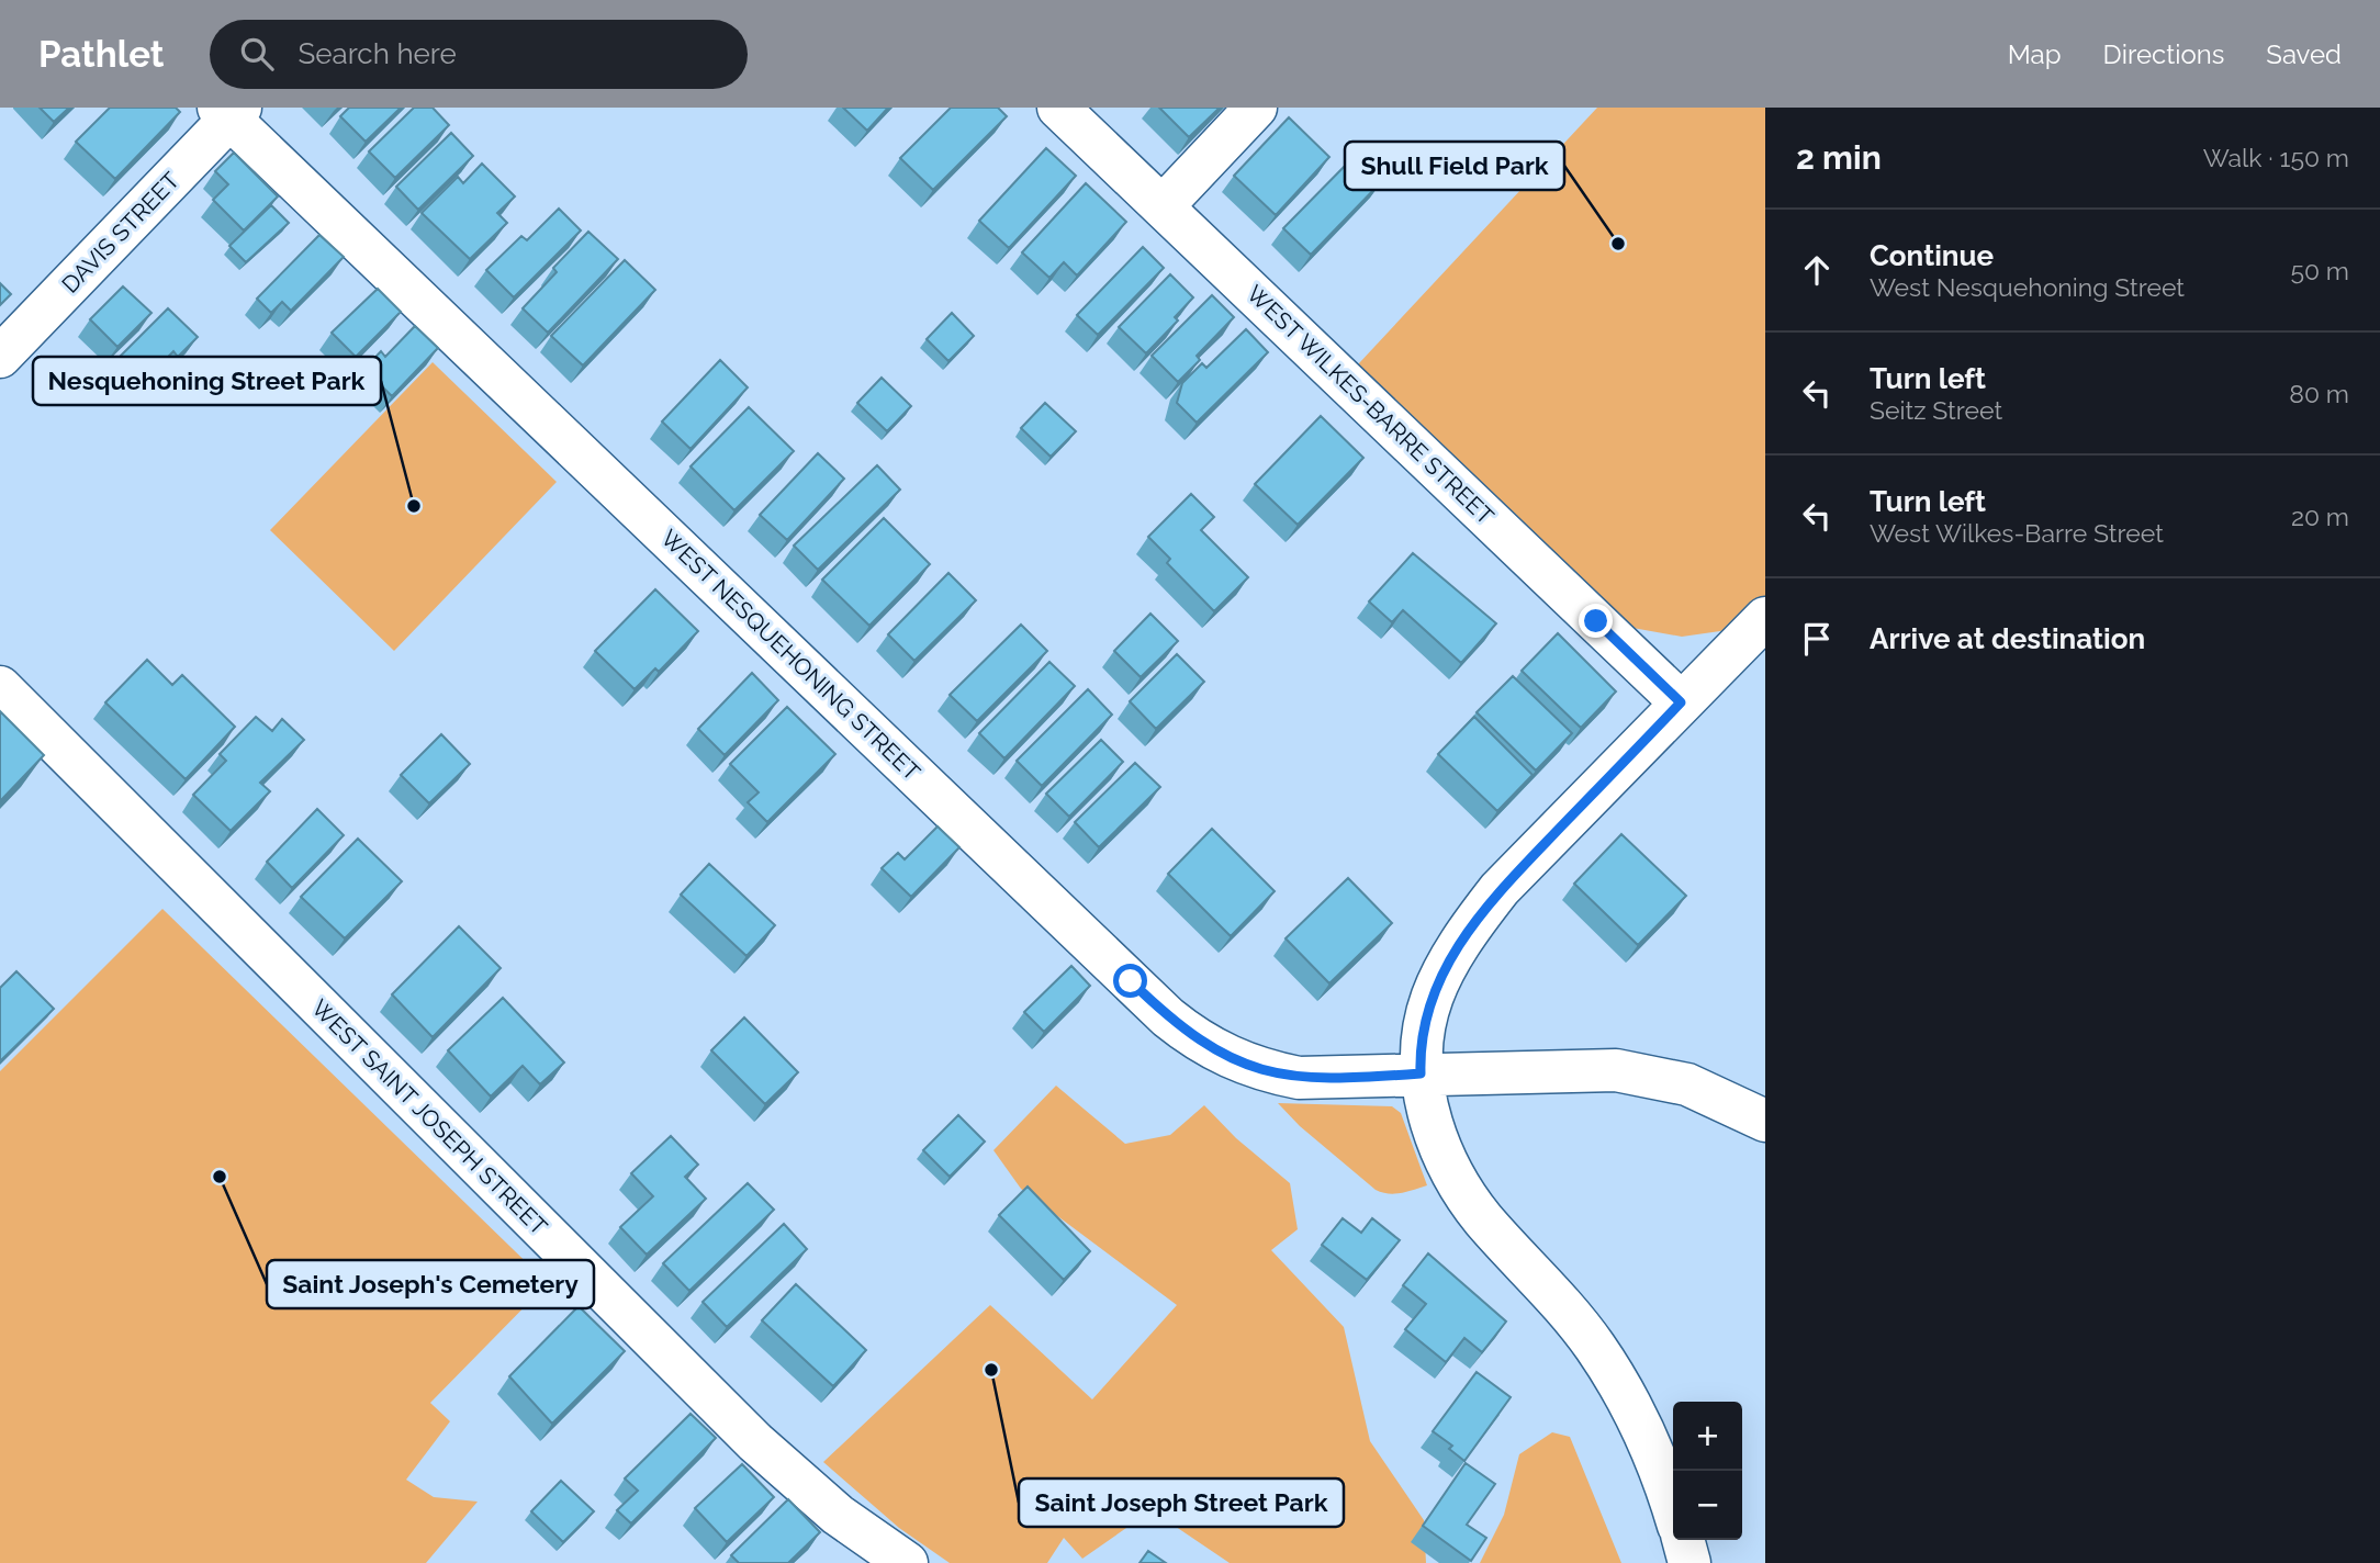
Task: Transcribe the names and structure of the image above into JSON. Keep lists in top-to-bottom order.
{
  "streets": {
    "street": [
      "DAVIS STREET",
      "WEST WILKES-BARRE STREET",
      "WEST NESQUEHONING STREET",
      "WEST SAINT JOSEPH STREET"
    ]
  },
  "crossings": [
    ["DAVIS STREET", "WEST NESQUEHONING STREET"]
  ],
  "places": [
    "Shull Field Park",
    "Nesquehoning Street Park",
    "Saint Joseph's Cemetery",
    "Saint Joseph Street Park"
  ],
  "page": {
    "header": "Pathlet",
    "search": "Search here",
    "nav": ["Map", "Directions", "Saved"],
    "heading": ["2 min", "Walk · 150 m"],
    "list": [
      ["Continue", "West Nesquehoning Street", "50 m"],
      ["Turn left", "Seitz Street", "80 m"],
      ["Turn left", "West Wilkes-Barre Street", "20 m"],
      "Arrive at destination"
    ],
    "map_buttons": ["+", "−"]
  }
}
